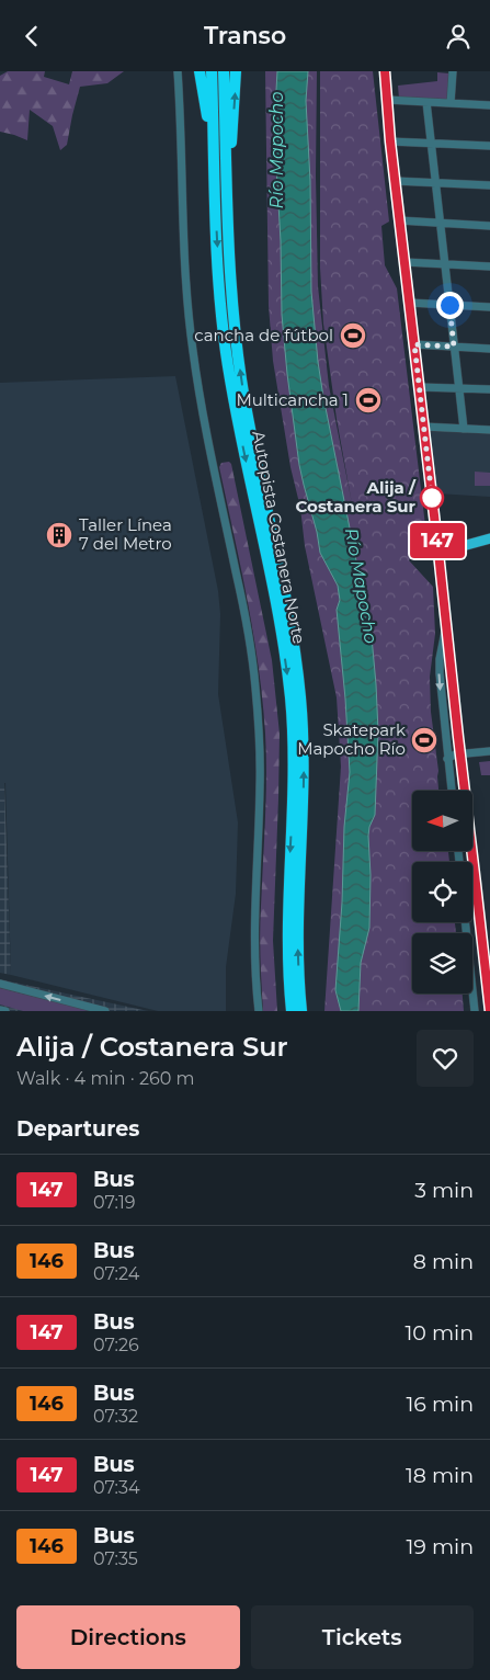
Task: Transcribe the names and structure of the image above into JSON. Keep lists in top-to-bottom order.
{
  "streets": {
    "highway": ["Autopista Costanera Norte"]
  },
  "water": ["Río Mapocho"],
  "places": {
    "sports": ["cancha de fútbol", "Multicancha 1", "Skatepark Mapocho Río"],
    "other": ["Alija / Costanera Sur"],
    "building": ["Taller Línea 7 del Metro"]
  },
  "lines": ["bus line 147"],
  "north": "left",
  "page": {
    "header": "Transo",
    "on_map": "147",
    "heading": [
      ["Alija / Costanera Sur", "Walk · 4 min · 260 m"],
      "Departures"
    ],
    "list": [
      {
        "mark": "147",
        "name": "Bus",
        "note": "07:19",
        "value": "3 min"
      },
      {
        "mark": "146",
        "name": "Bus",
        "note": "07:24",
        "value": "8 min"
      },
      {
        "mark": "147",
        "name": "Bus",
        "note": "07:26",
        "value": "10 min"
      },
      {
        "mark": "146",
        "name": "Bus",
        "note": "07:32",
        "value": "16 min"
      },
      {
        "mark": "147",
        "name": "Bus",
        "note": "07:34",
        "value": "18 min"
      },
      {
        "mark": "146",
        "name": "Bus",
        "note": "07:35",
        "value": "19 min"
      }
    ],
    "buttons": ["Directions", "Tickets"]
  }
}
